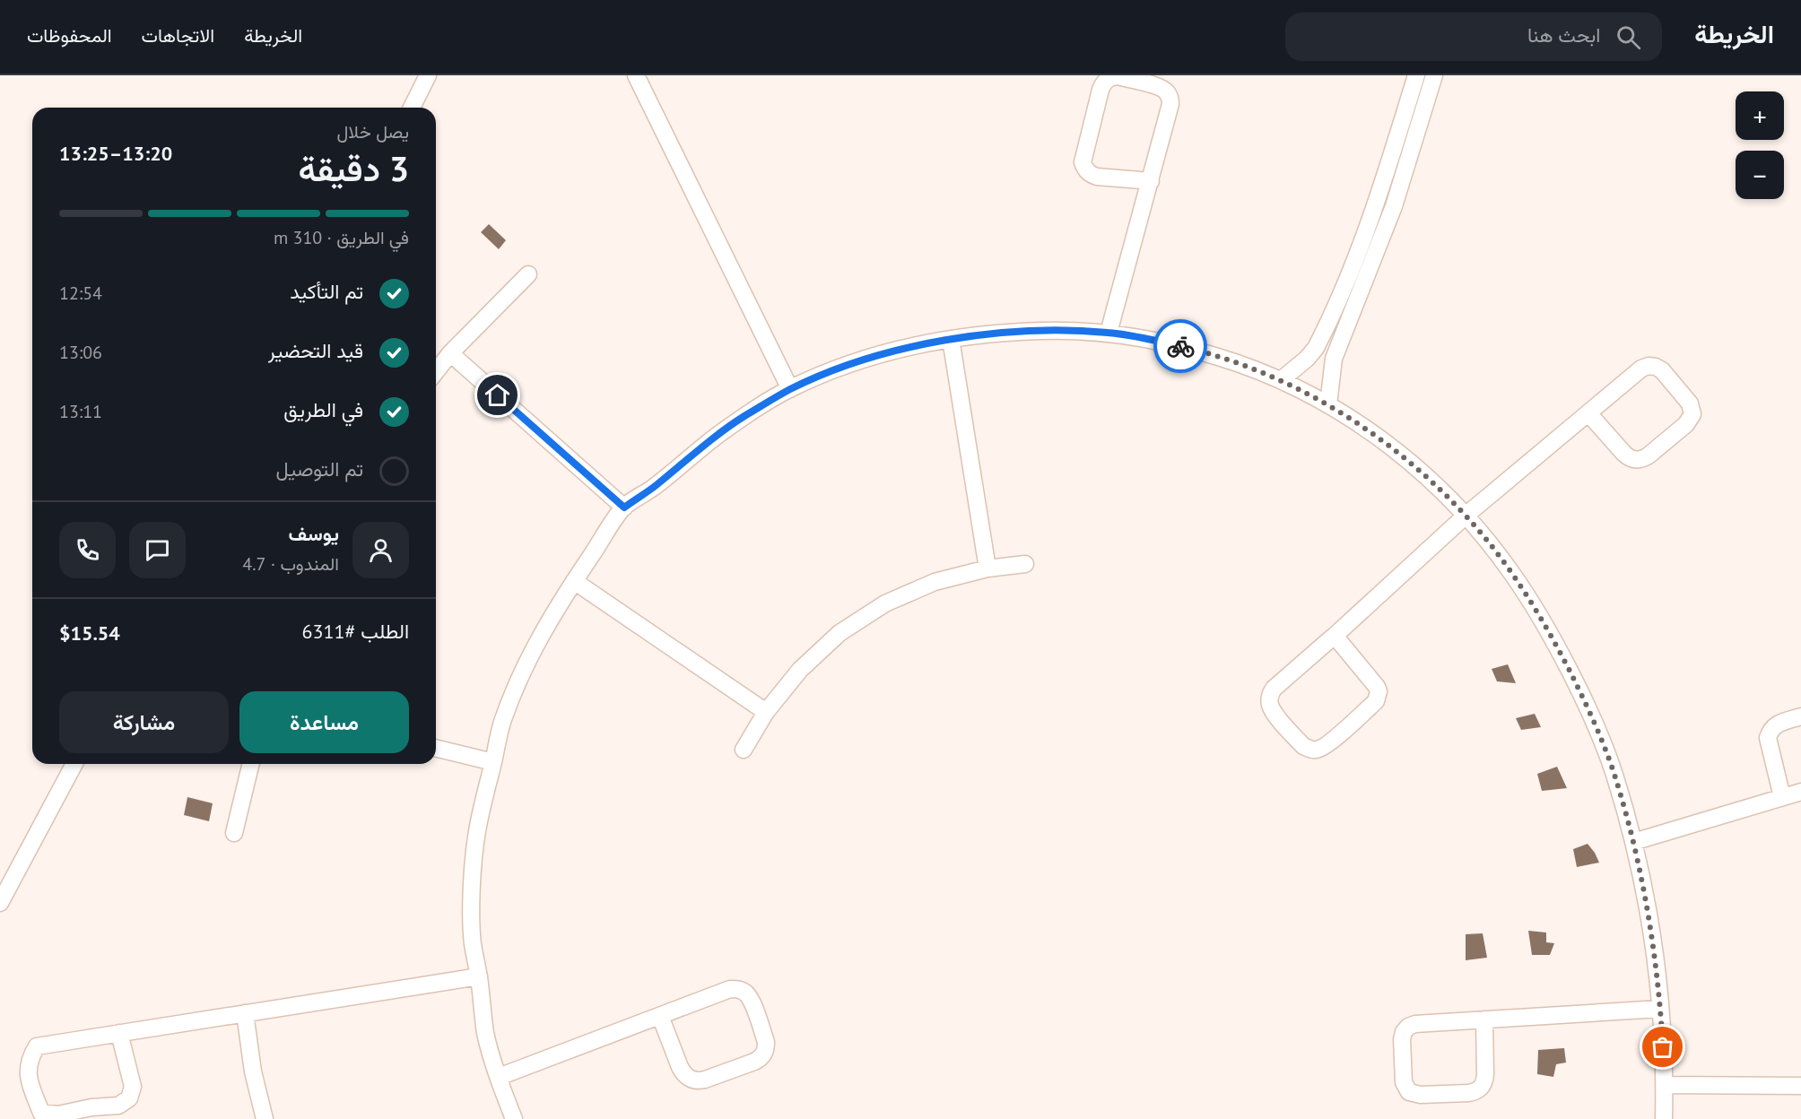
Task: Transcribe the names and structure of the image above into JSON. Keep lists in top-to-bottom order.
{
  "page": {
    "header": "الخريطة",
    "search": "ابحث هنا",
    "nav": ["الخريطة", "الاتجاهات", "المحفوظات"],
    "map_buttons": ["+", "−"],
    "heading": ["3 دقيقة", "يصل خلال", "13:20–13:25"],
    "panel": [
      "يوسف",
      "المندوب · 4.7",
      "الطلب #6311",
      "$15.54"
    ],
    "bar": "في الطريق · 310 m",
    "list": [
      ["تم التأكيد", "12:54"],
      ["قيد التحضير", "13:06"],
      ["في الطريق", "13:11"],
      "تم التوصيل"
    ],
    "buttons": ["مساعدة", "مشاركة"]
  }
}
